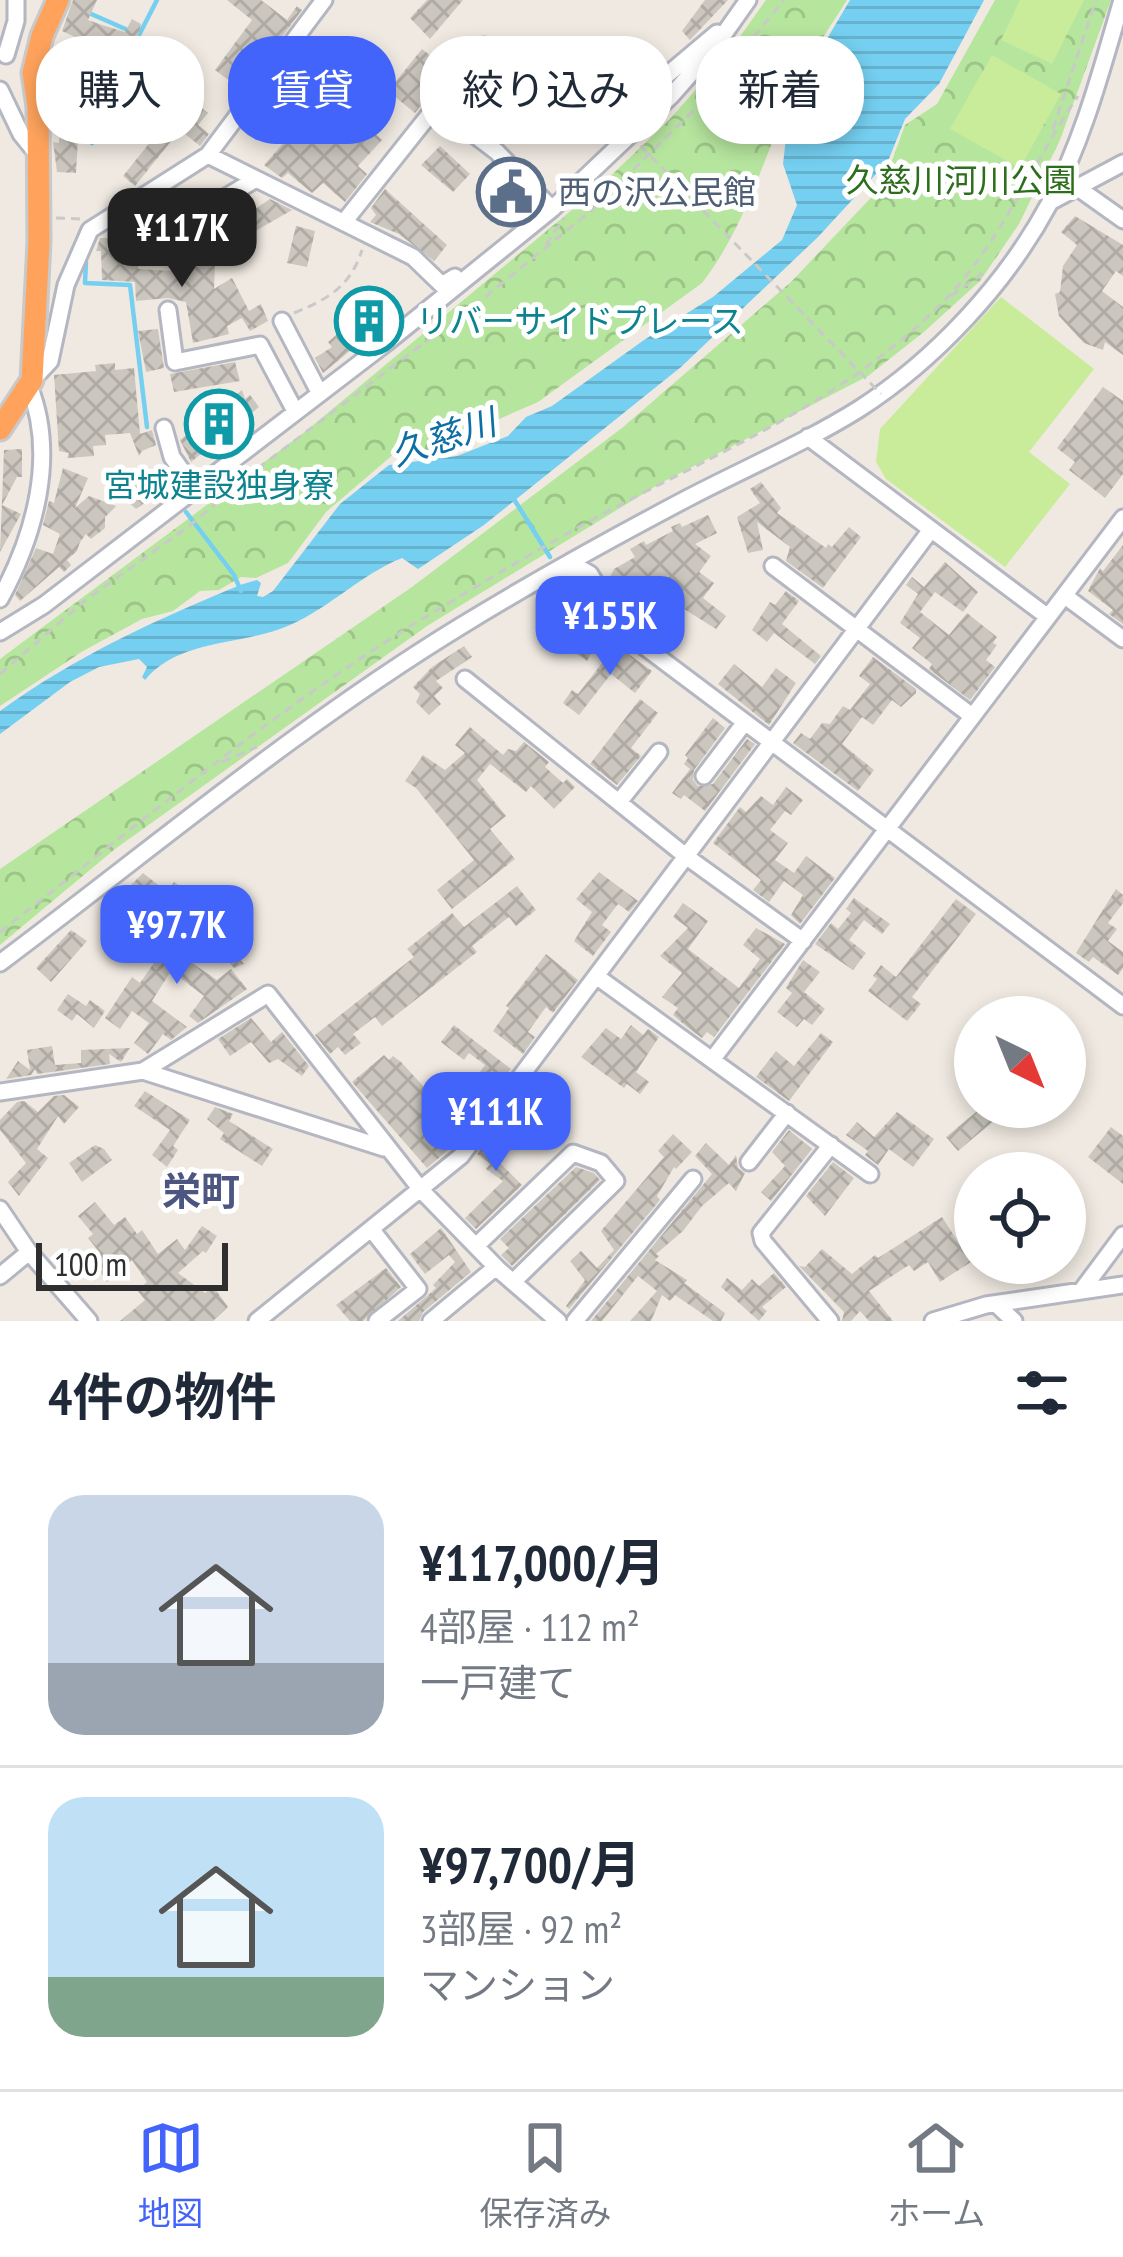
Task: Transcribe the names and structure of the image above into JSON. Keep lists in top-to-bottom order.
{
  "districts": ["栄町"],
  "water": ["久慈川"],
  "parks": ["久慈川河川公園"],
  "places": {
    "public building": ["西の沢公民館"],
    "building": ["リバーサイドプレース", "宮城建設独身寮"]
  },
  "scale_bar": "100 m",
  "north": "bottom right",
  "page": {
    "chip": [
      "購入",
      "賃貸",
      "絞り込み",
      "新着"
    ],
    "price": [
      "¥117K",
      "¥155K",
      "¥97.7K",
      "¥111K"
    ],
    "scale": "100 m",
    "heading": "4件の物件",
    "list": [
      {
        "name": "¥117,000/月",
        "note": "4部屋 · 112 m² · 一戸建て"
      },
      {
        "name": "¥97,700/月",
        "note": "3部屋 · 92 m² · マンション"
      }
    ],
    "tabs": ["地図", "保存済み", "ホーム"]
  }
}
